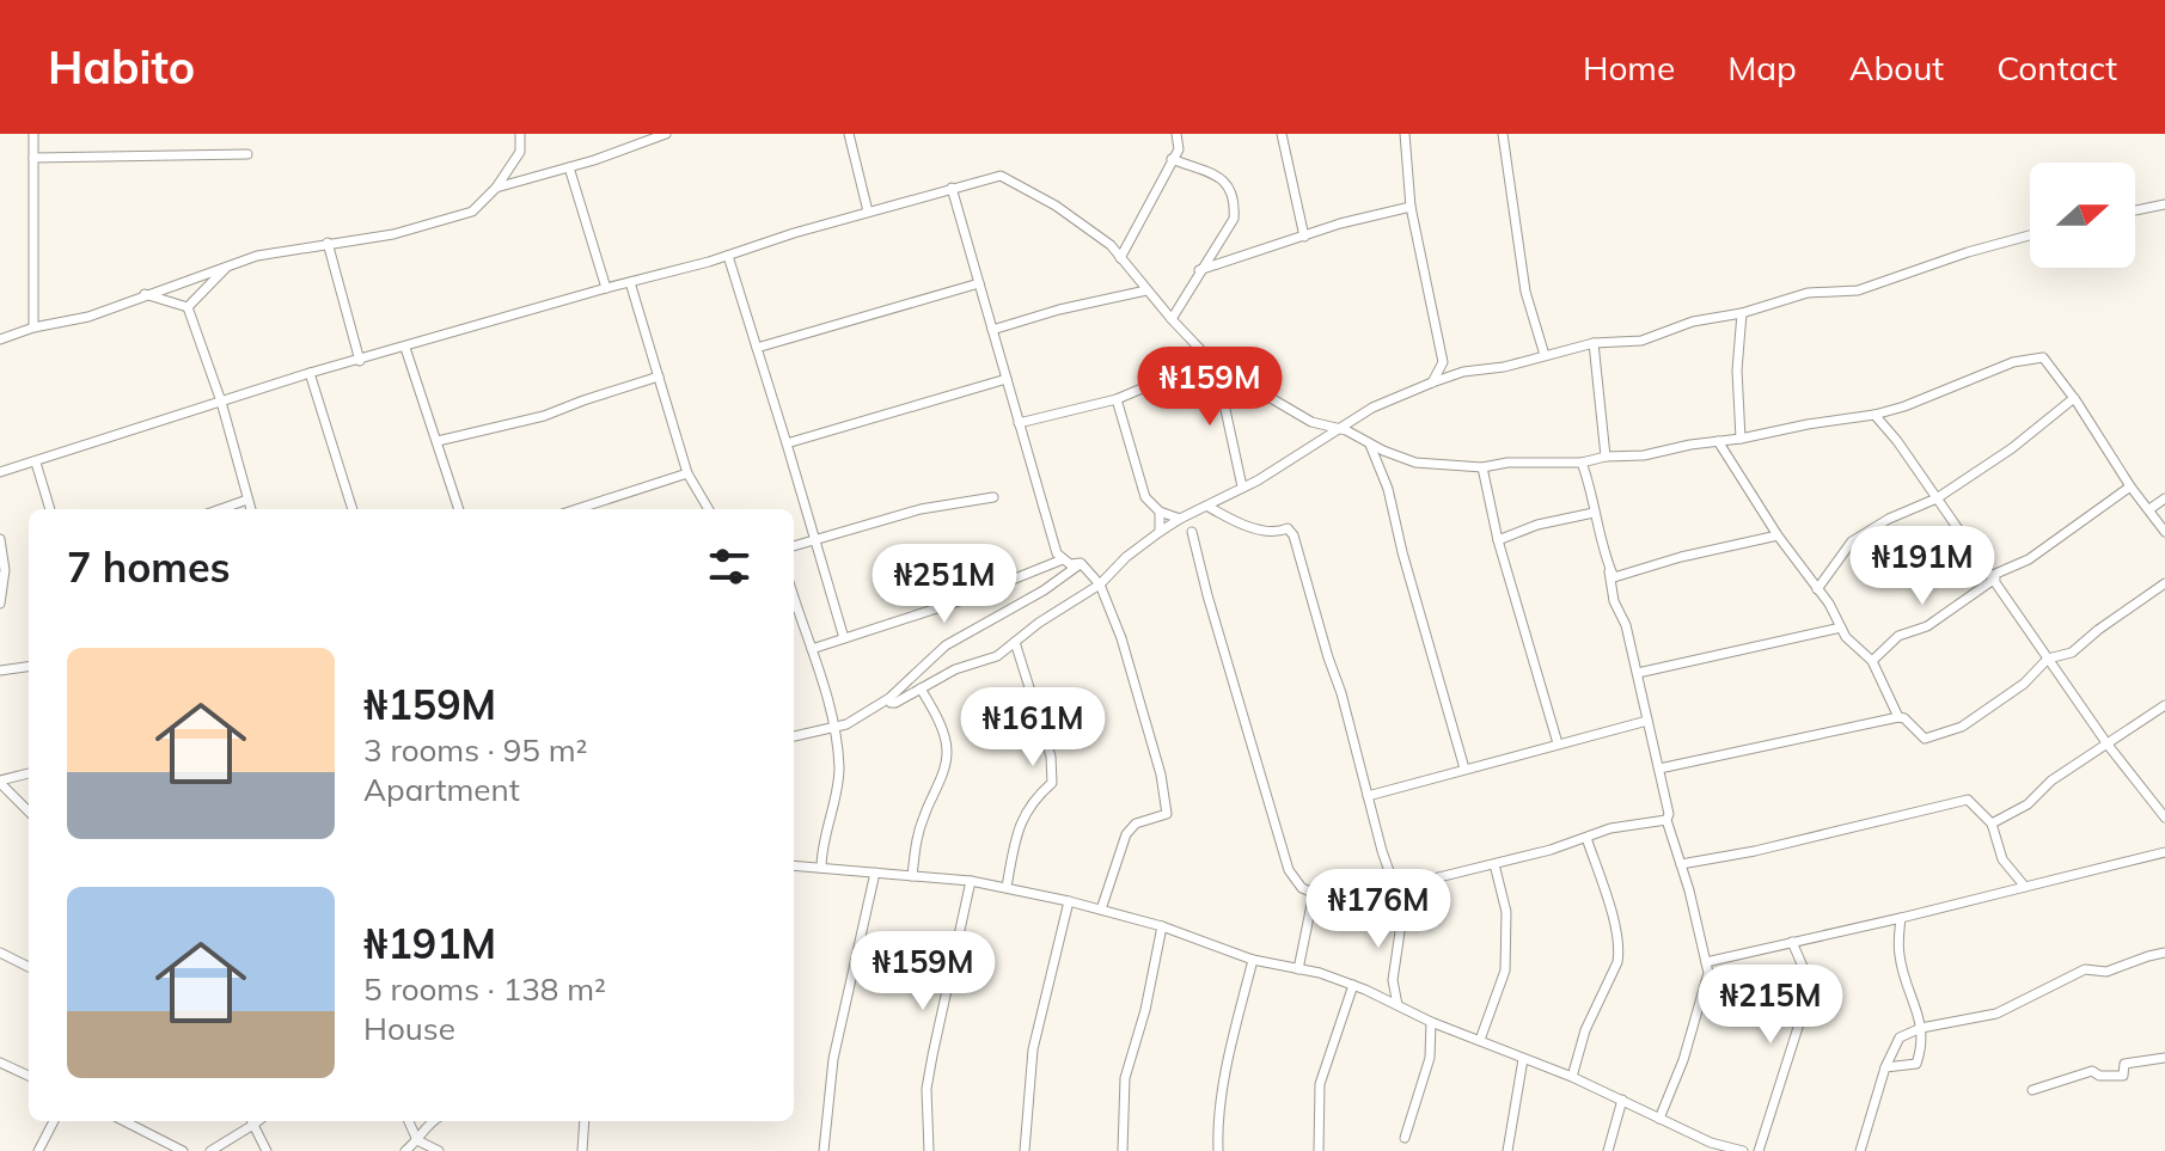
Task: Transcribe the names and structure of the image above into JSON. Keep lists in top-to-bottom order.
{
  "north": "right",
  "page": {
    "header": "Habito",
    "nav": [
      "Home",
      "Map",
      "About",
      "Contact"
    ],
    "price": [
      "₦159M",
      "₦191M",
      "₦251M",
      "₦161M",
      "₦176M",
      "₦159M",
      "₦215M"
    ],
    "heading": "7 homes",
    "list": [
      {
        "name": "₦159M",
        "note": "3 rooms · 95 m² · Apartment"
      },
      {
        "name": "₦191M",
        "note": "5 rooms · 138 m² · House"
      }
    ]
  }
}
